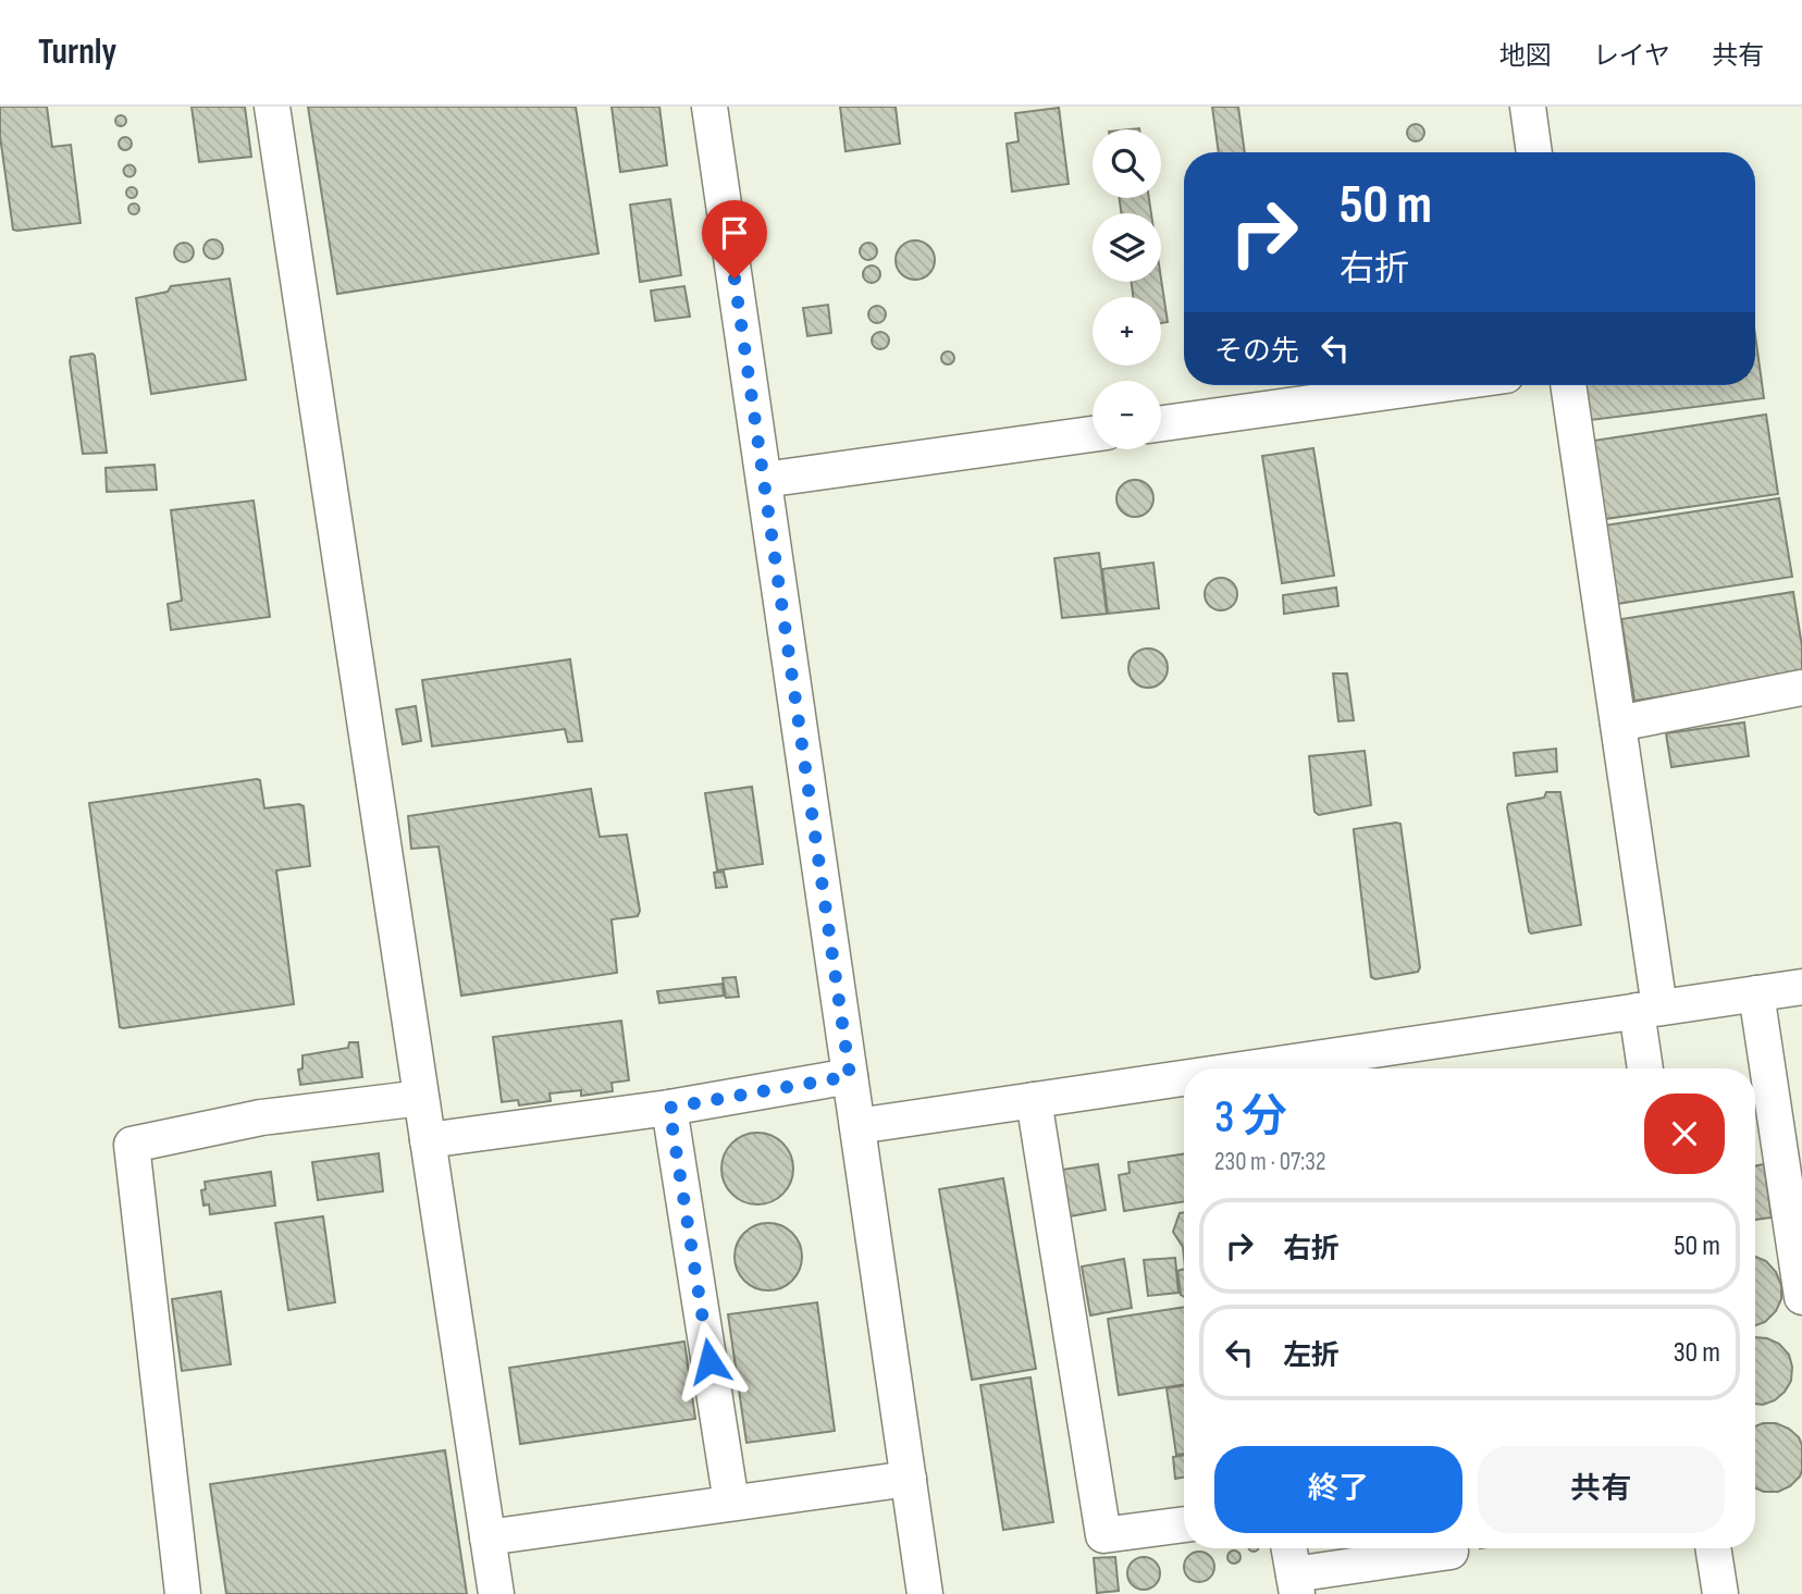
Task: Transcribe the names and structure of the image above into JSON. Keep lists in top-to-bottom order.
{
  "page": {
    "header": "Turnly",
    "nav": ["地図", "レイヤ", "共有"],
    "map_buttons": ["+", "−"],
    "turn": ["50 m", "右折"],
    "then": "その先",
    "heading": ["3 分", "230 m · 07:32"],
    "list": [
      {
        "name": "右折",
        "value": "50 m"
      },
      {
        "name": "左折",
        "value": "30 m"
      }
    ],
    "buttons": ["終了", "共有"]
  }
}
